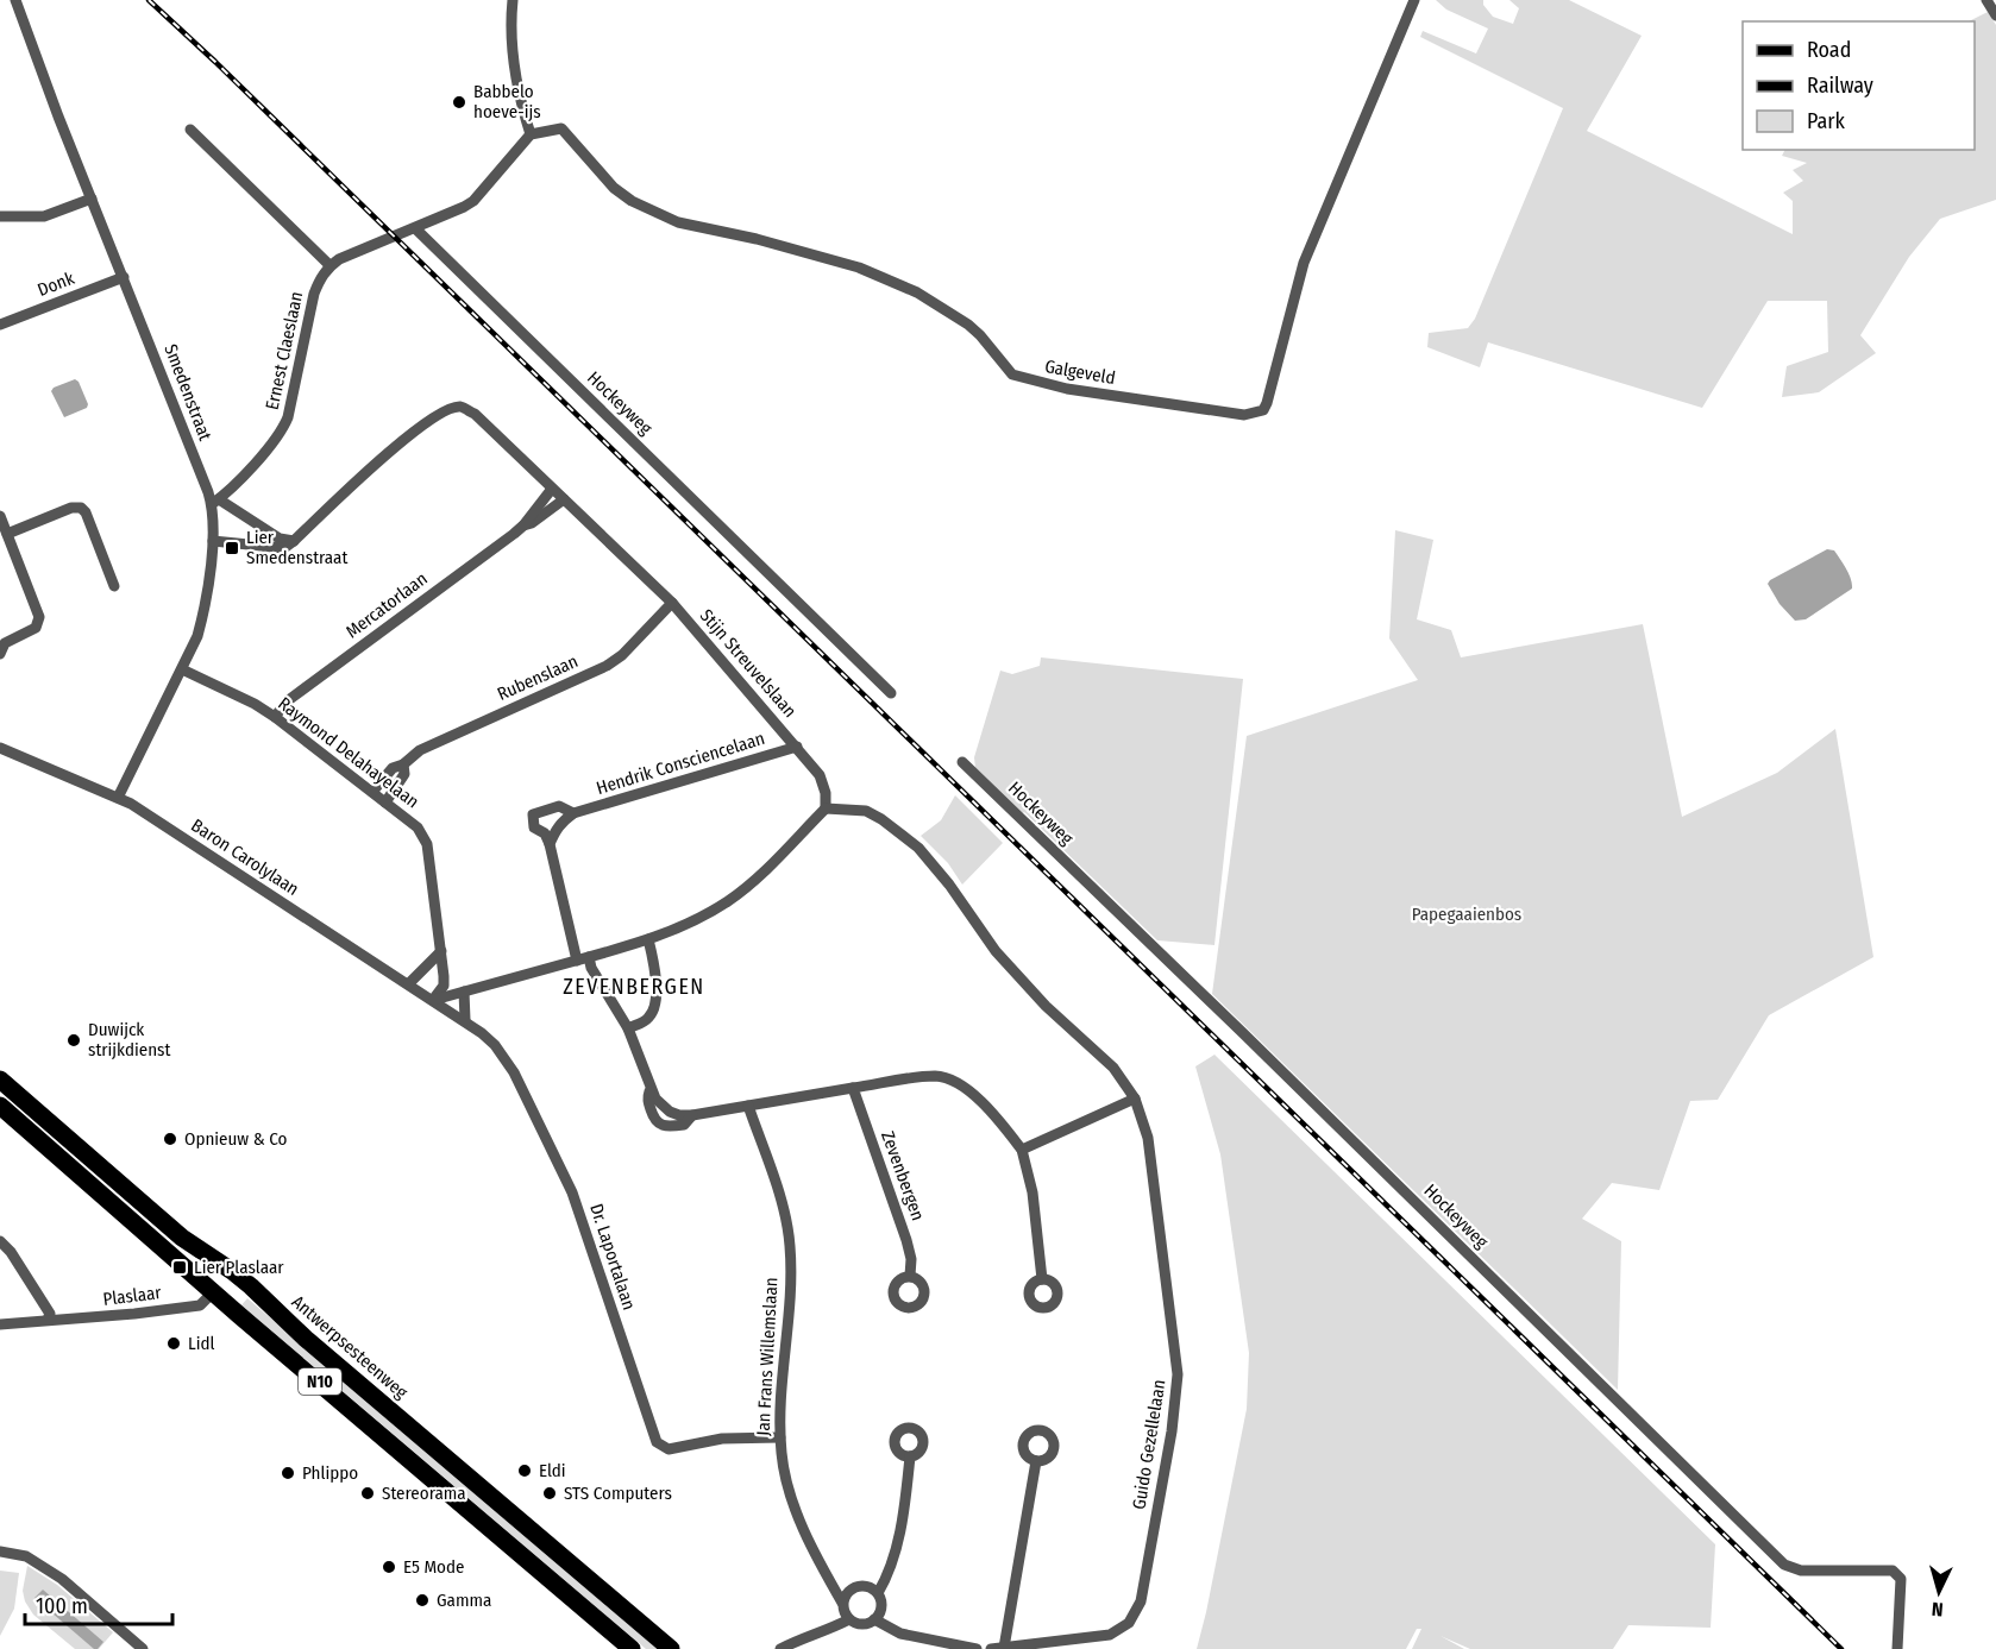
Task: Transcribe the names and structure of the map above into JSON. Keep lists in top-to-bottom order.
{
  "streets": {
    "main road": ["Antwerpsesteenweg", "N10"],
    "street": [
      "Donk",
      "Ernest Claeslaan",
      "Galgeveld",
      "Smedenstraat",
      "Hockeyweg",
      "Mercatorlaan",
      "Stijn Streuvelslaan",
      "Rubenslaan",
      "Raymond Delahayelaan",
      "Hendrik Consciencelaan",
      "Baron Carolylaan",
      "Zevenbergen",
      "Dr. Laportalaan",
      "Plaslaar",
      "Jan Frans Willemslaan",
      "Guido Gezellelaan"
    ]
  },
  "crossings": [
    ["Donk", "Smedenstraat"],
    ["Ernest Claeslaan", "Smedenstraat"],
    ["Smedenstraat", "Raymond Delahayelaan"],
    ["Smedenstraat", "Baron Carolylaan"],
    ["Mercatorlaan", "Stijn Streuvelslaan"],
    ["Mercatorlaan", "Raymond Delahayelaan"],
    ["Stijn Streuvelslaan", "Rubenslaan"],
    ["Stijn Streuvelslaan", "Hendrik Consciencelaan"],
    ["Rubenslaan", "Raymond Delahayelaan"],
    ["Raymond Delahayelaan", "Baron Carolylaan"],
    ["Raymond Delahayelaan", "Dr. Laportalaan"],
    ["Baron Carolylaan", "Dr. Laportalaan"],
    ["Dr. Laportalaan", "Jan Frans Willemslaan"],
    ["Plaslaar", "N10"]
  ],
  "districts": ["ZEVENBERGEN"],
  "parks": ["Papegaaienbos"],
  "places": {
    "other": [
      "Babbelo hoeve-ijs",
      "Duwijck strijkdienst",
      "Opnieuw & Co",
      "Lidl",
      "Eldi",
      "Phlippo",
      "Stereorama",
      "STS Computers",
      "E5 Mode",
      "Gamma"
    ],
    "transit": ["Lier Smedenstraat", "Lier Plaslaar"]
  },
  "legend": ["Road", "Railway", "Park"],
  "scale_bar": "100 m",
  "north": "bottom"
}
